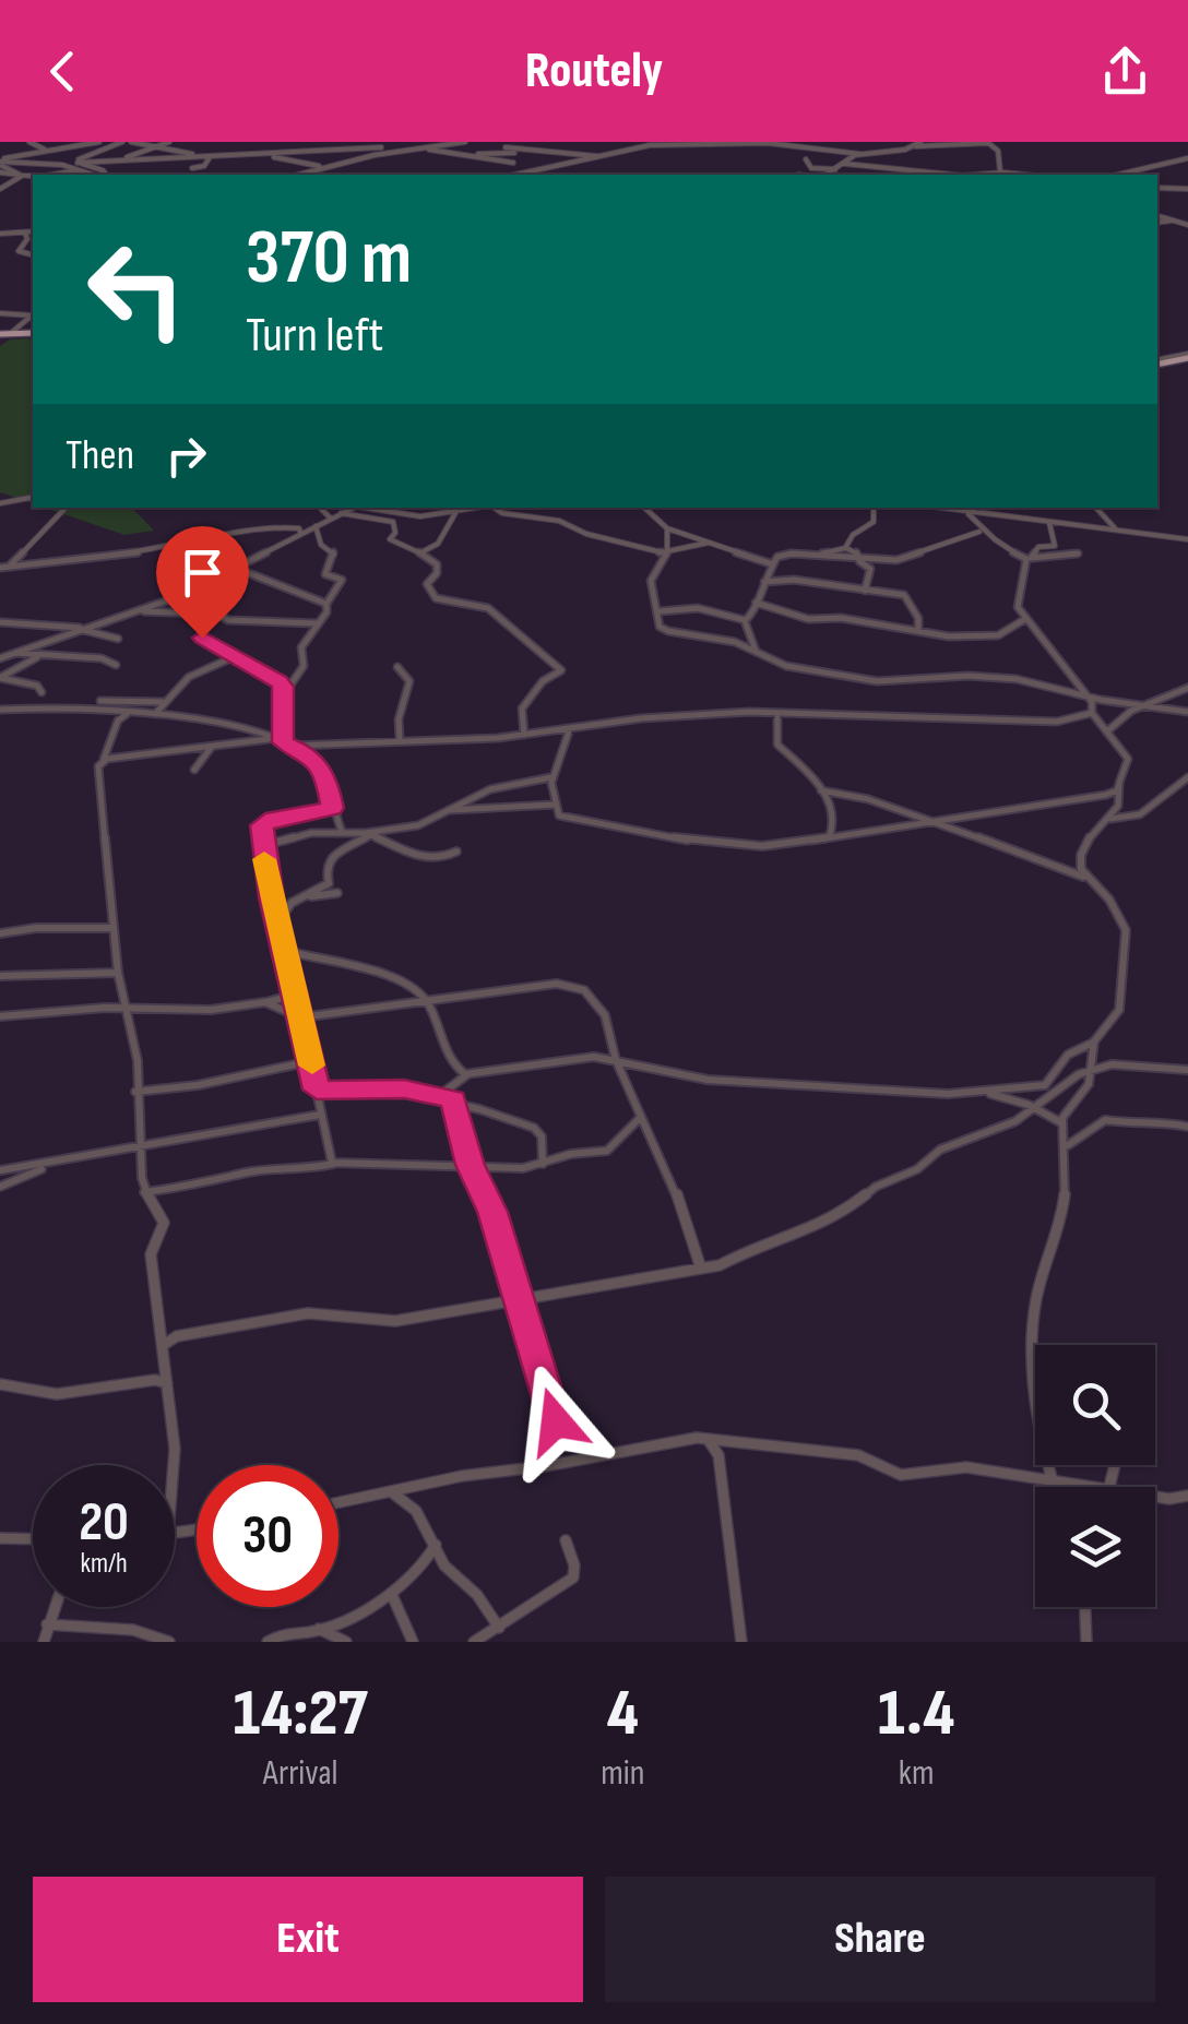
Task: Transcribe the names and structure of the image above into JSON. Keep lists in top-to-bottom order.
{
  "page": {
    "header": "Routely",
    "turn": ["370 m", "Turn left"],
    "then": "Then",
    "speed": "20 km/h",
    "limit": "30",
    "eta": [
      "14:27",
      "Arrival",
      "4",
      "min",
      "1.4",
      "km"
    ],
    "buttons": ["Exit", "Share"]
  }
}
